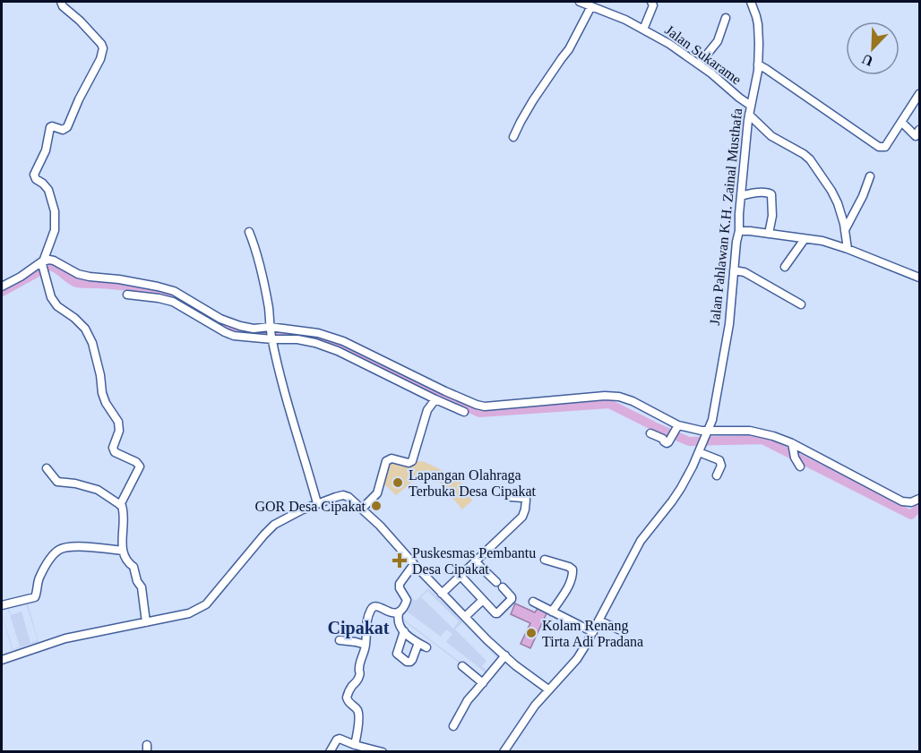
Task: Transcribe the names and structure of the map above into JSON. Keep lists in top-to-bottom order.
{
  "streets": {
    "street": ["Jalan Sukarame", "Jalan Pahlawan K.H. Zainal Musthafa"]
  },
  "crossings": [
    ["Jalan Sukarame", "Jalan Pahlawan K.H. Zainal Musthafa"]
  ],
  "districts": ["Cipakat"],
  "places": {
    "other": ["Lapangan Olahraga Terbuka Desa Cipakat", "GOR Desa Cipakat", "Kolam Renang Tirta Adi Pradana"],
    "health": ["Puskesmas Pembantu Desa Cipakat"]
  },
  "north": "bottom left"
}
